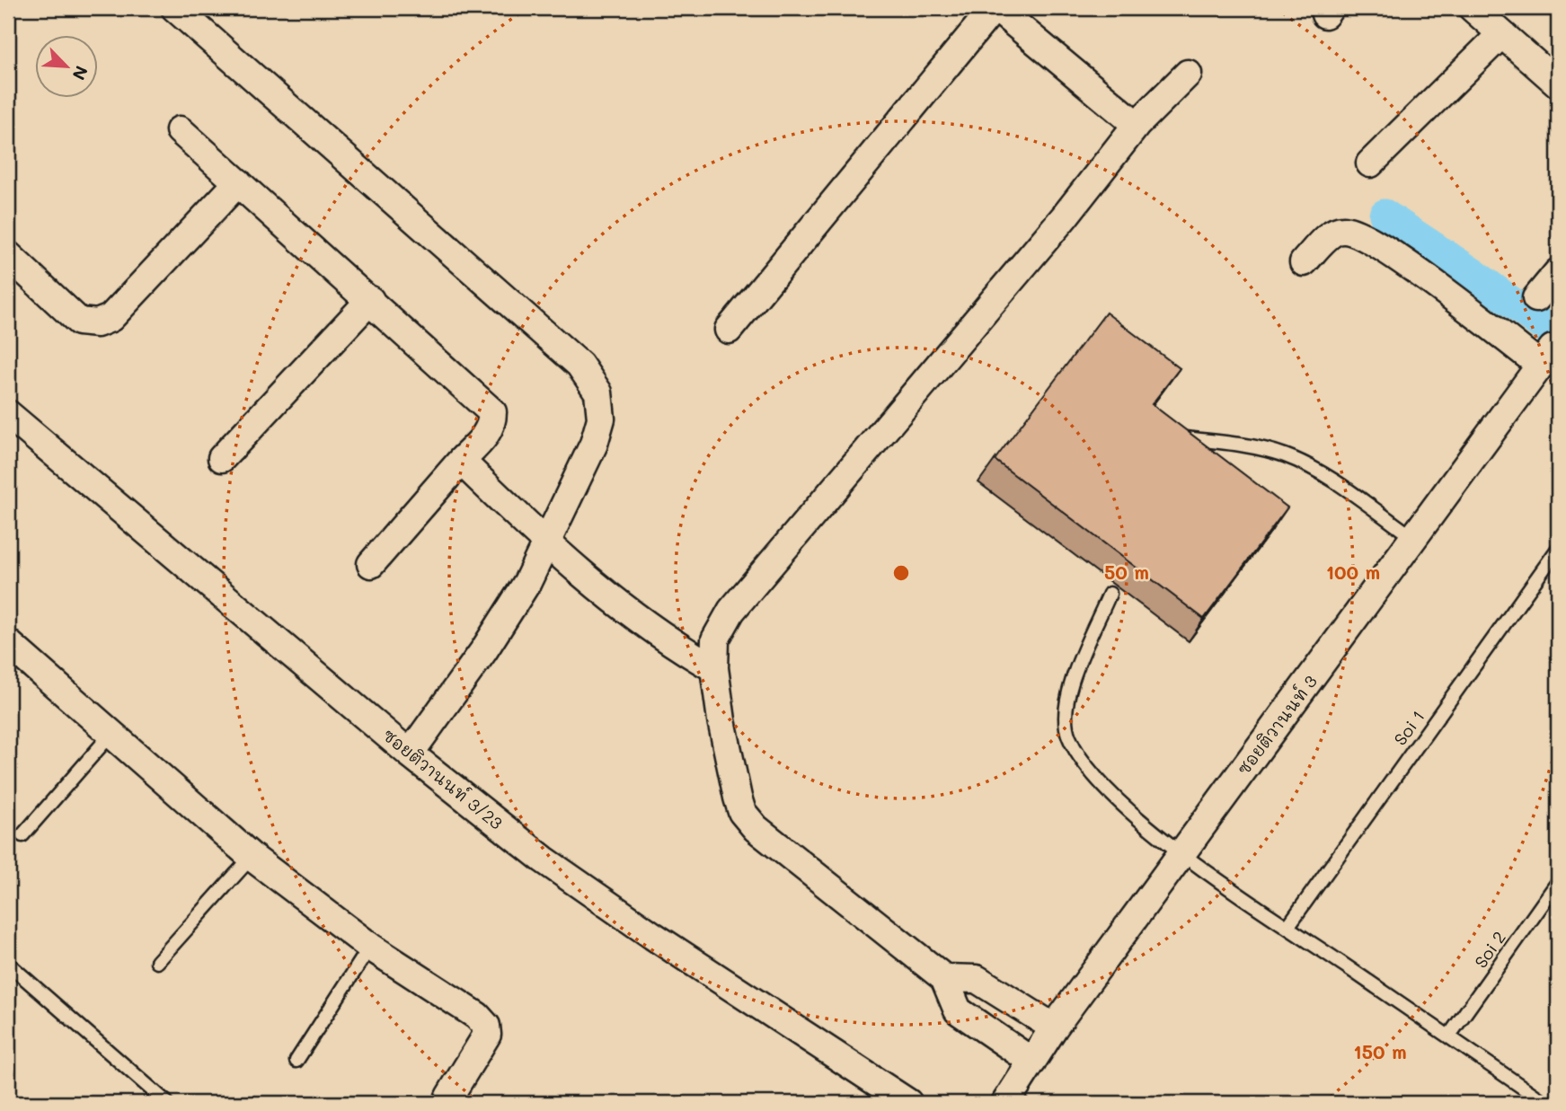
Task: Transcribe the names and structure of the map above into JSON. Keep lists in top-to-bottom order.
{
  "streets": {
    "street": ["ซอยติวานนท์ 3", "ซอยติวานนท์ 3/23"],
    "lane": ["Soi 1", "Soi 2"]
  },
  "north": "bottom right",
  "rings": ["50 m", "100 m", "150 m"]
}
